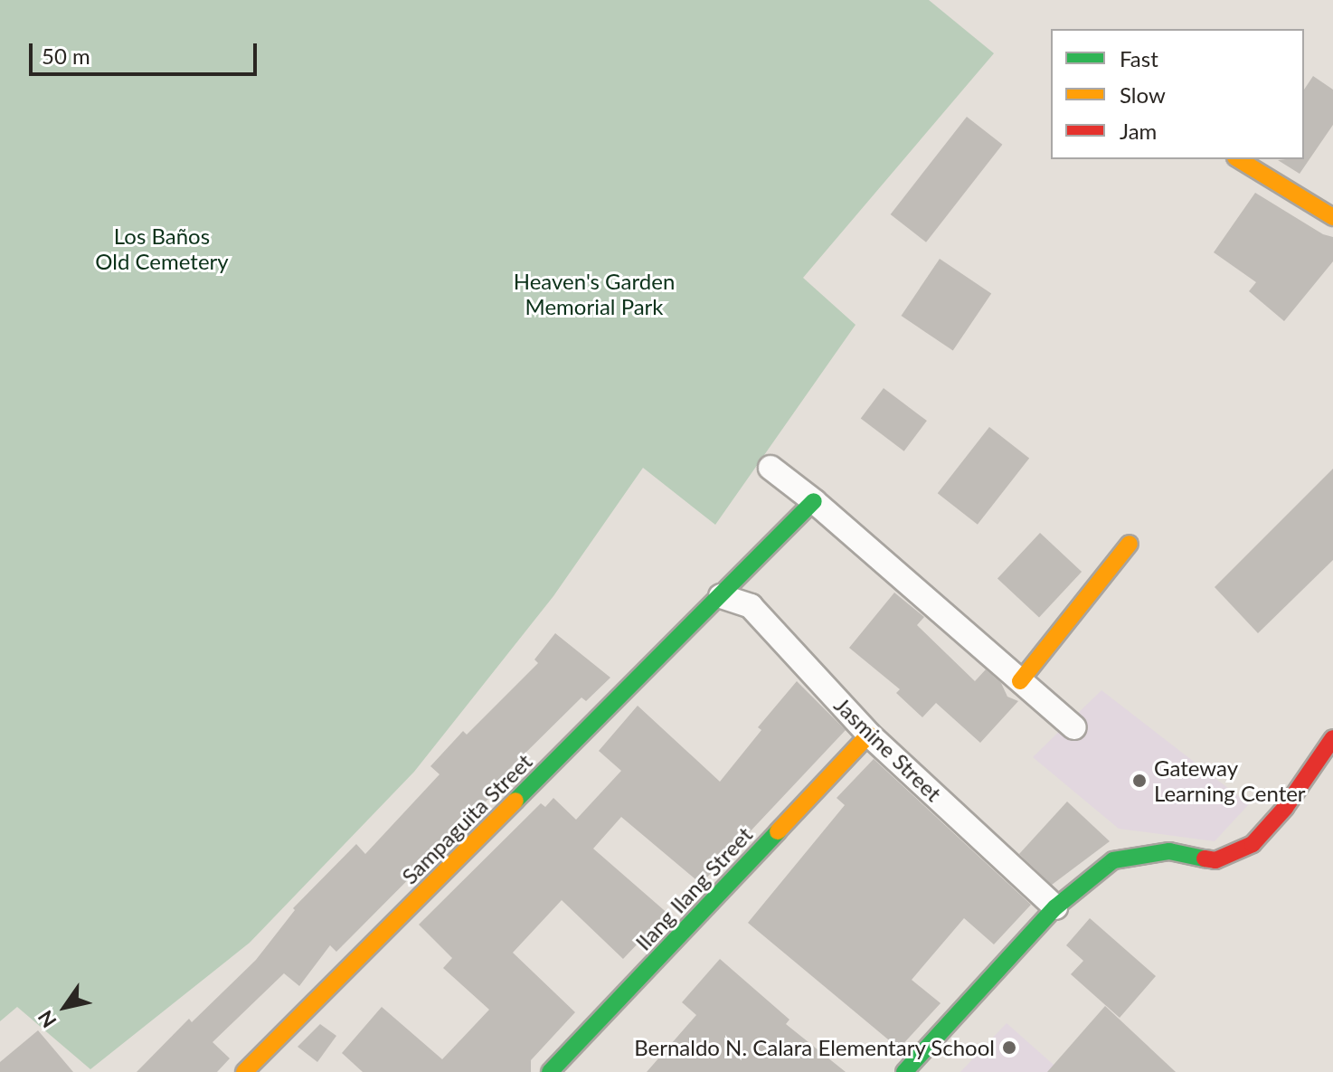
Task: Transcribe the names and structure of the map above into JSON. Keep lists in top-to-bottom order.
{
  "streets": {
    "street": ["Jasmine Street", "Sampaguita Street", "Ilang Ilang Street"]
  },
  "crossings": [
    ["Jasmine Street", "Sampaguita Street"],
    ["Jasmine Street", "Ilang Ilang Street"]
  ],
  "parks": ["Los Baños Old Cemetery", "Heaven's Garden Memorial Park"],
  "places": ["Gateway Learning Center", "Bernaldo N. Calara Elementary School"],
  "legend": ["Fast", "Slow", "Jam"],
  "scale_bar": "50 m",
  "north": "bottom left"
}
